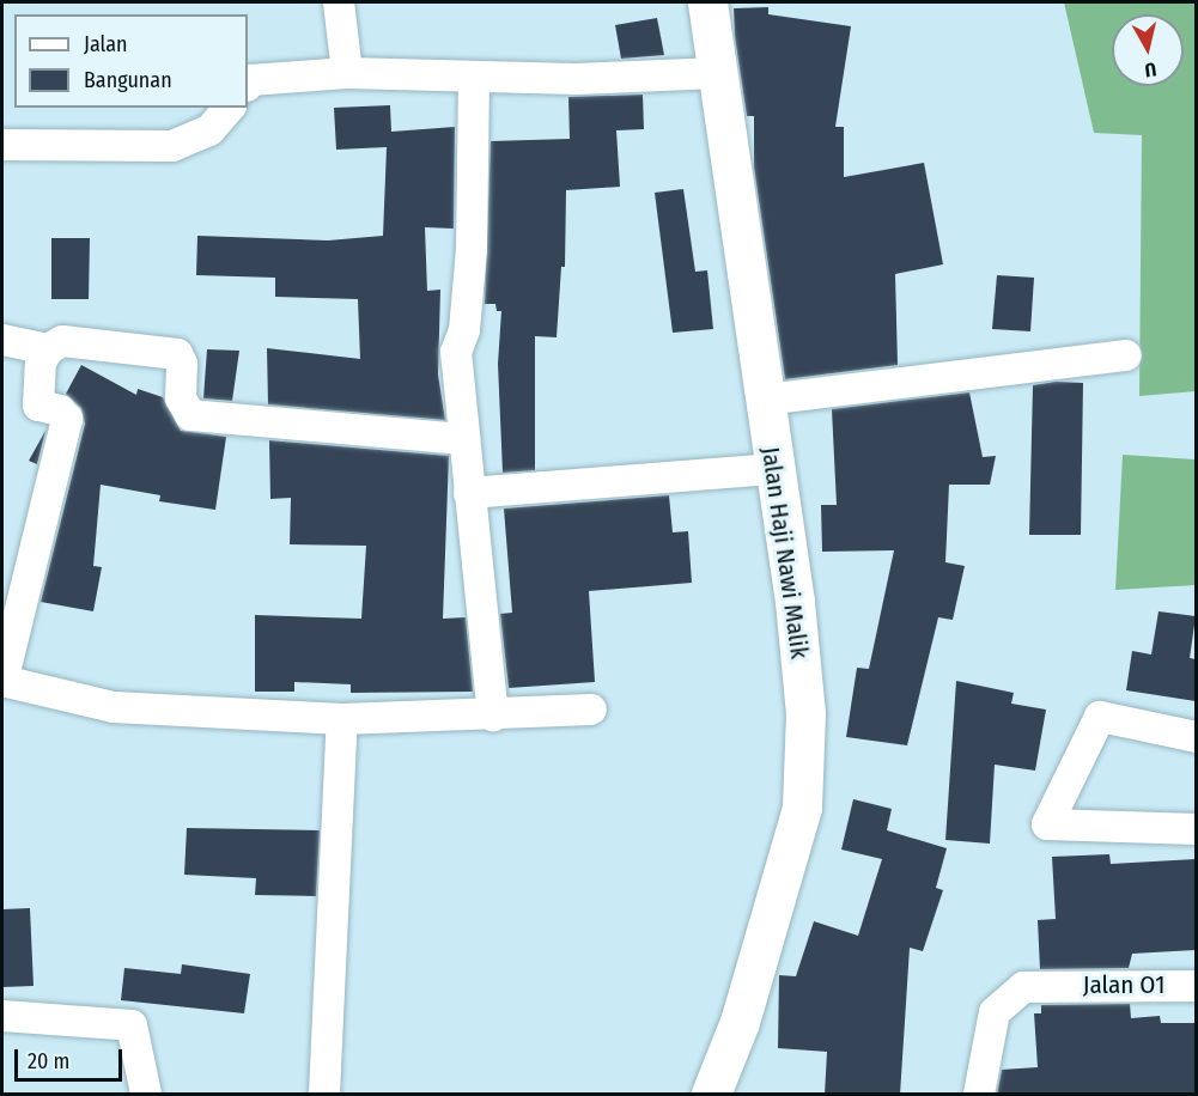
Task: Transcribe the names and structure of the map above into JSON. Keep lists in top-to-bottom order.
{
  "streets": {
    "main road": ["Jalan Haji Nawi Malik"],
    "street": ["Jalan O1"]
  },
  "legend": ["Jalan", "Bangunan"],
  "scale_bar": "20 m",
  "north": "bottom"
}
